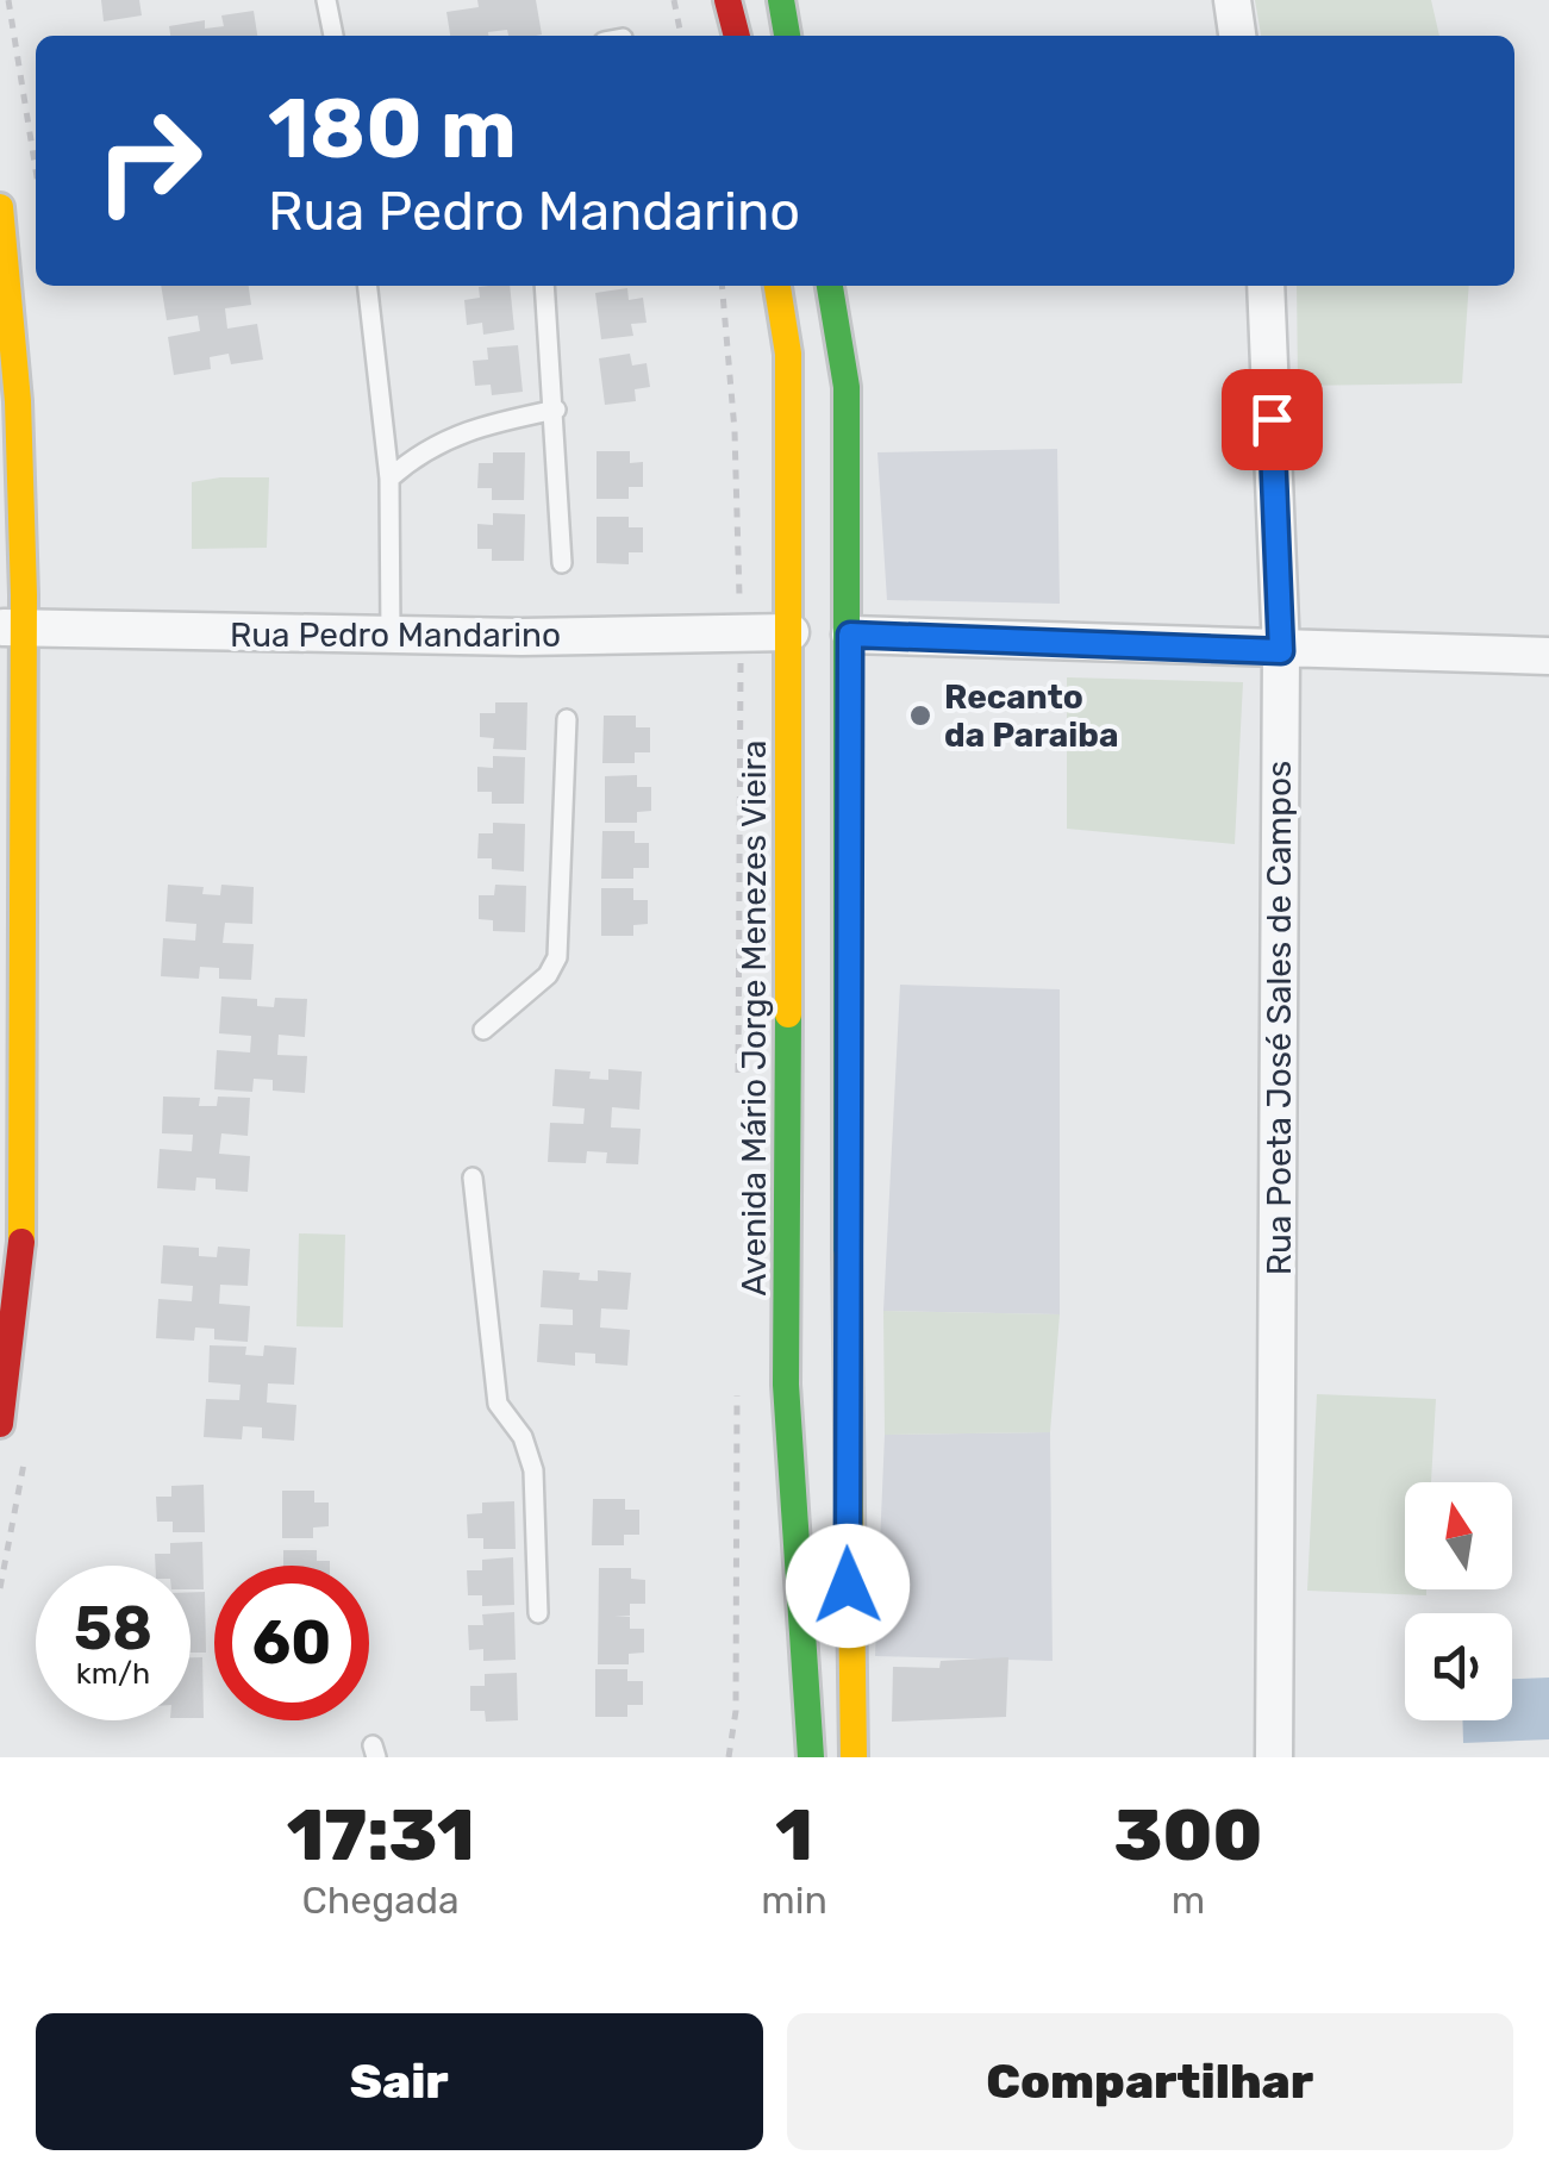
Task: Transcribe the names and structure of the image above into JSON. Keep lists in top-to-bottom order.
{
  "streets": {
    "main road": ["Avenida Mário Jorge Menezes Vieira"],
    "street": ["Rua Pedro Mandarino", "Rua Poeta José Sales de Campos"]
  },
  "crossings": [
    ["Rua Pedro Mandarino", "Avenida Mário Jorge Menezes Vieira"]
  ],
  "places": ["Recanto da Paraiba"],
  "north": "top",
  "page": {
    "turn": ["180 m", "Rua Pedro Mandarino"],
    "speed": "58 km/h",
    "limit": "60",
    "eta": [
      "17:31",
      "Chegada",
      "1",
      "min",
      "300",
      "m"
    ],
    "buttons": ["Sair", "Compartilhar"]
  }
}
